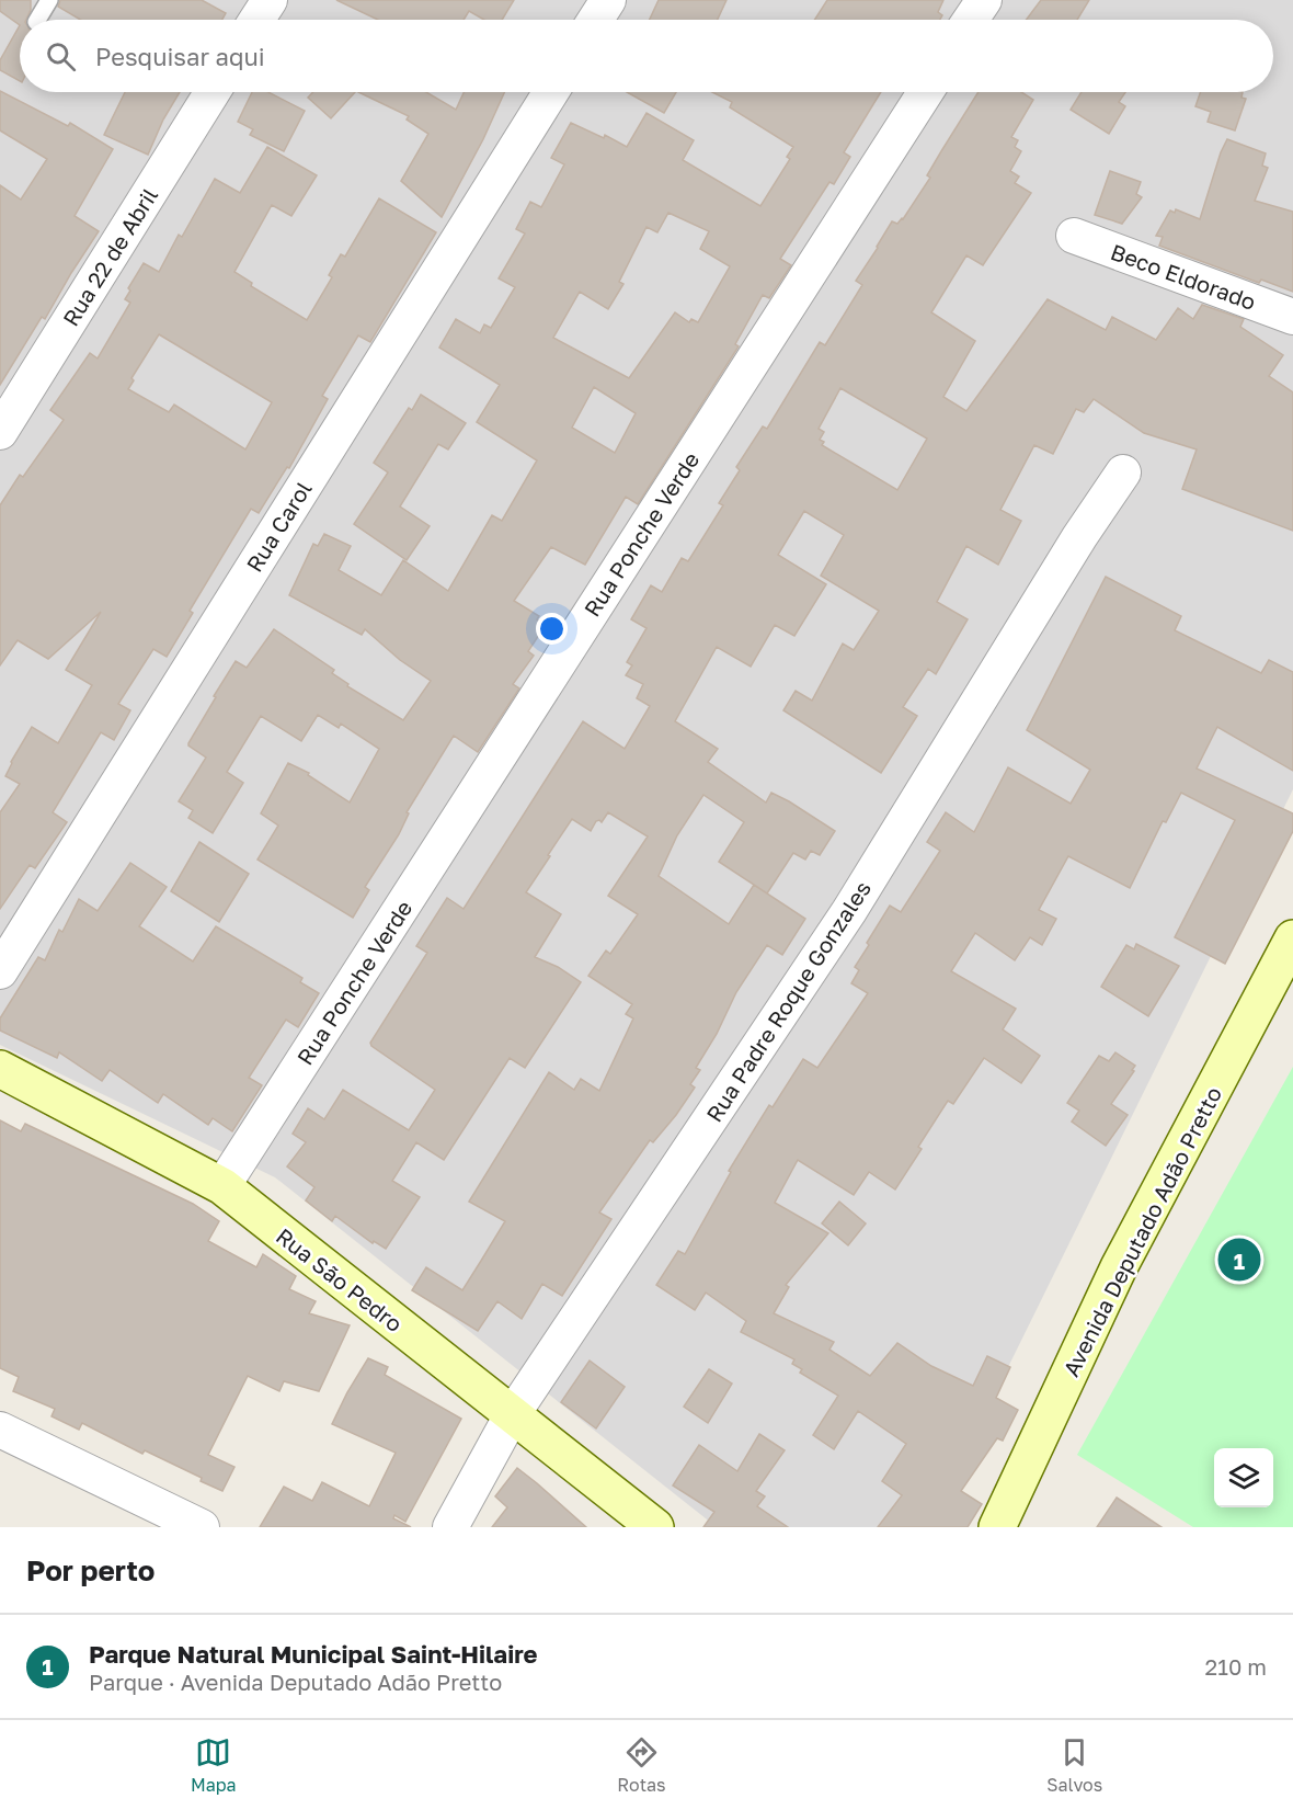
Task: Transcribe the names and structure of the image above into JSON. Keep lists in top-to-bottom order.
{
  "streets": {
    "street": [
      "Rua 22 de Abril",
      "Beco Eldorado",
      "Rua Carol",
      "Rua Ponche Verde",
      "Rua Padre Roque Gonzales",
      "Avenida Deputado Adão Pretto",
      "Rua São Pedro"
    ]
  },
  "crossings": [
    ["Rua Ponche Verde", "Rua São Pedro"],
    ["Rua Padre Roque Gonzales", "Rua São Pedro"]
  ],
  "page": {
    "search": "Pesquisar aqui",
    "pins": "1",
    "heading": "Por perto",
    "list": [
      {
        "mark": "1",
        "name": "Parque Natural Municipal Saint-Hilaire",
        "note": "Parque · Avenida Deputado Adão Pretto",
        "value": "210 m"
      }
    ],
    "nav": ["Mapa", "Rotas", "Salvos"]
  }
}
